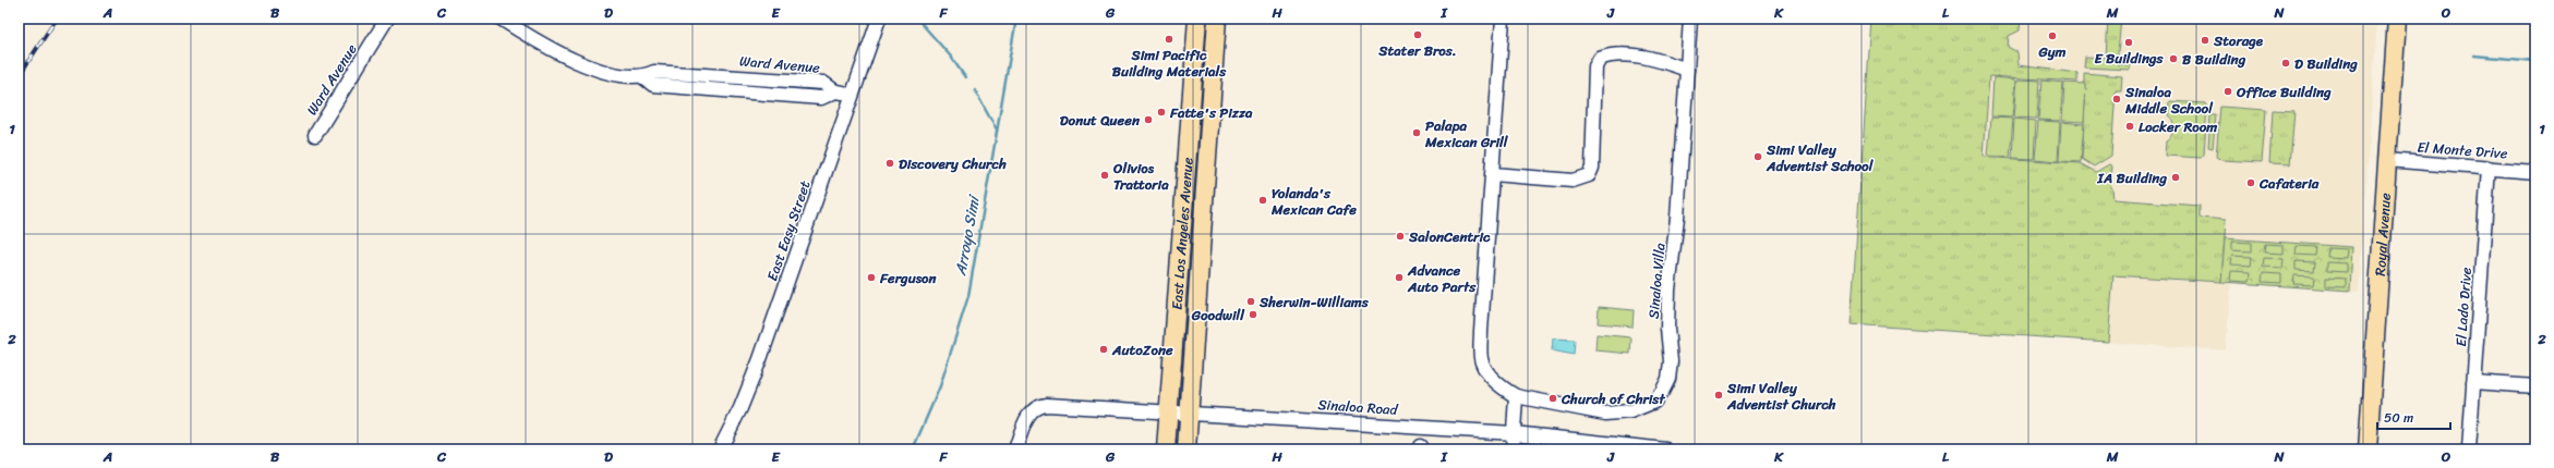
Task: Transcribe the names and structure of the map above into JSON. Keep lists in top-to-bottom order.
{
  "streets": {
    "main road": ["East Los Angeles Avenue", "Royal Avenue"],
    "street": [
      "Ward Avenue",
      "El Monte Drive",
      "East Easy Street",
      "Sinaloa Villa",
      "El Lado Drive",
      "Sinaloa Road"
    ]
  },
  "crossings": [
    ["Ward Avenue", "East Easy Street"],
    ["El Monte Drive", "Royal Avenue"],
    ["El Monte Drive", "El Lado Drive"],
    ["East Los Angeles Avenue", "Sinaloa Road"]
  ],
  "water": ["Arroyo Simi"],
  "places": [
    "Stater Bros.",
    "Gym",
    "Simi Pacific Building Materials",
    "Storage",
    "E Buildings",
    "B Building",
    "D Building",
    "Office Building",
    "Sinaloa Middle School",
    "Fatte's Pizza",
    "Donut Queen",
    "Locker Room",
    "Palapa Mexican Grill",
    "Simi Valley Adventist School",
    "Discovery Church",
    "Olivios Trattoria",
    "IA Building",
    "Cafateria",
    "Yolanda's Mexican Cafe",
    "SalonCentric",
    "Ferguson",
    "Advance Auto Parts",
    "Sherwin-Williams",
    "Goodwill",
    "AutoZone",
    "Simi Valley Adventist Church",
    "Church of Christ"
  ],
  "scale_bar": "50 m",
  "grid": {
    "columns": [
      "A",
      "B",
      "C",
      "D",
      "E",
      "F",
      "G",
      "H",
      "I",
      "J",
      "K",
      "L",
      "M",
      "N",
      "O"
    ],
    "rows": ["1", "2"]
  }
}
